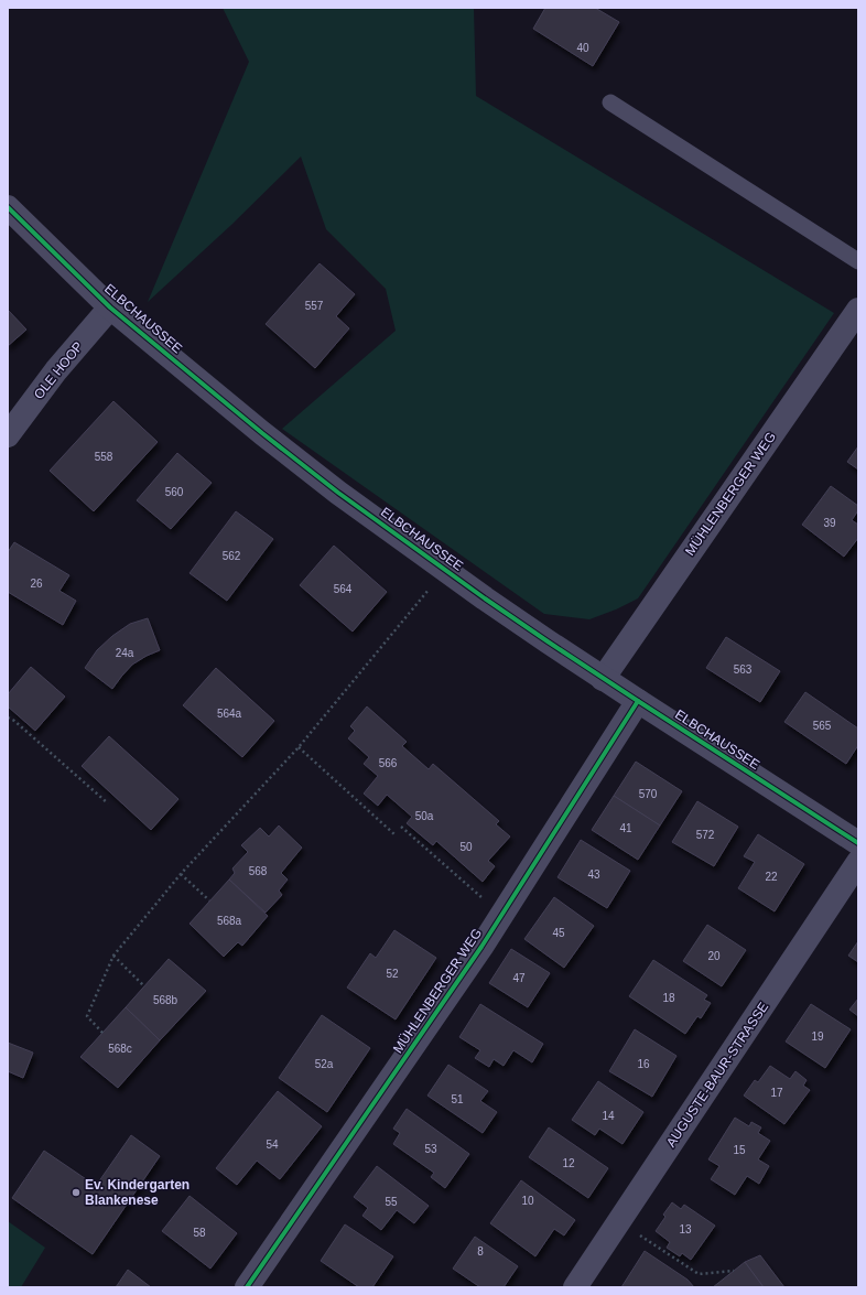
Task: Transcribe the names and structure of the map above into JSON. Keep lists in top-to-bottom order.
{
  "streets": {
    "street": [
      "ELBCHAUSSEE",
      "OLE HOOP",
      "MÜHLENBERGER WEG",
      "AUGUSTE-BAUR-STRASSE"
    ]
  },
  "crossings": [
    ["ELBCHAUSSEE", "OLE HOOP"],
    ["ELBCHAUSSEE", "MÜHLENBERGER WEG"]
  ],
  "places": ["Ev. Kindergarten Blankenese"],
  "house_numbers": [
    "40",
    "557",
    "558",
    "560",
    "39",
    "562",
    "26",
    "564",
    "24a",
    "563",
    "564a",
    "565",
    "566",
    "570",
    "50a",
    "41",
    "572",
    "50",
    "568",
    "43",
    "22",
    "568a",
    "45",
    "20",
    "52",
    "47",
    "18",
    "568b",
    "19",
    "568c",
    "52a",
    "16",
    "17",
    "51",
    "14",
    "54",
    "53",
    "15",
    "12",
    "10",
    "55",
    "13",
    "58",
    "8"
  ]
}
